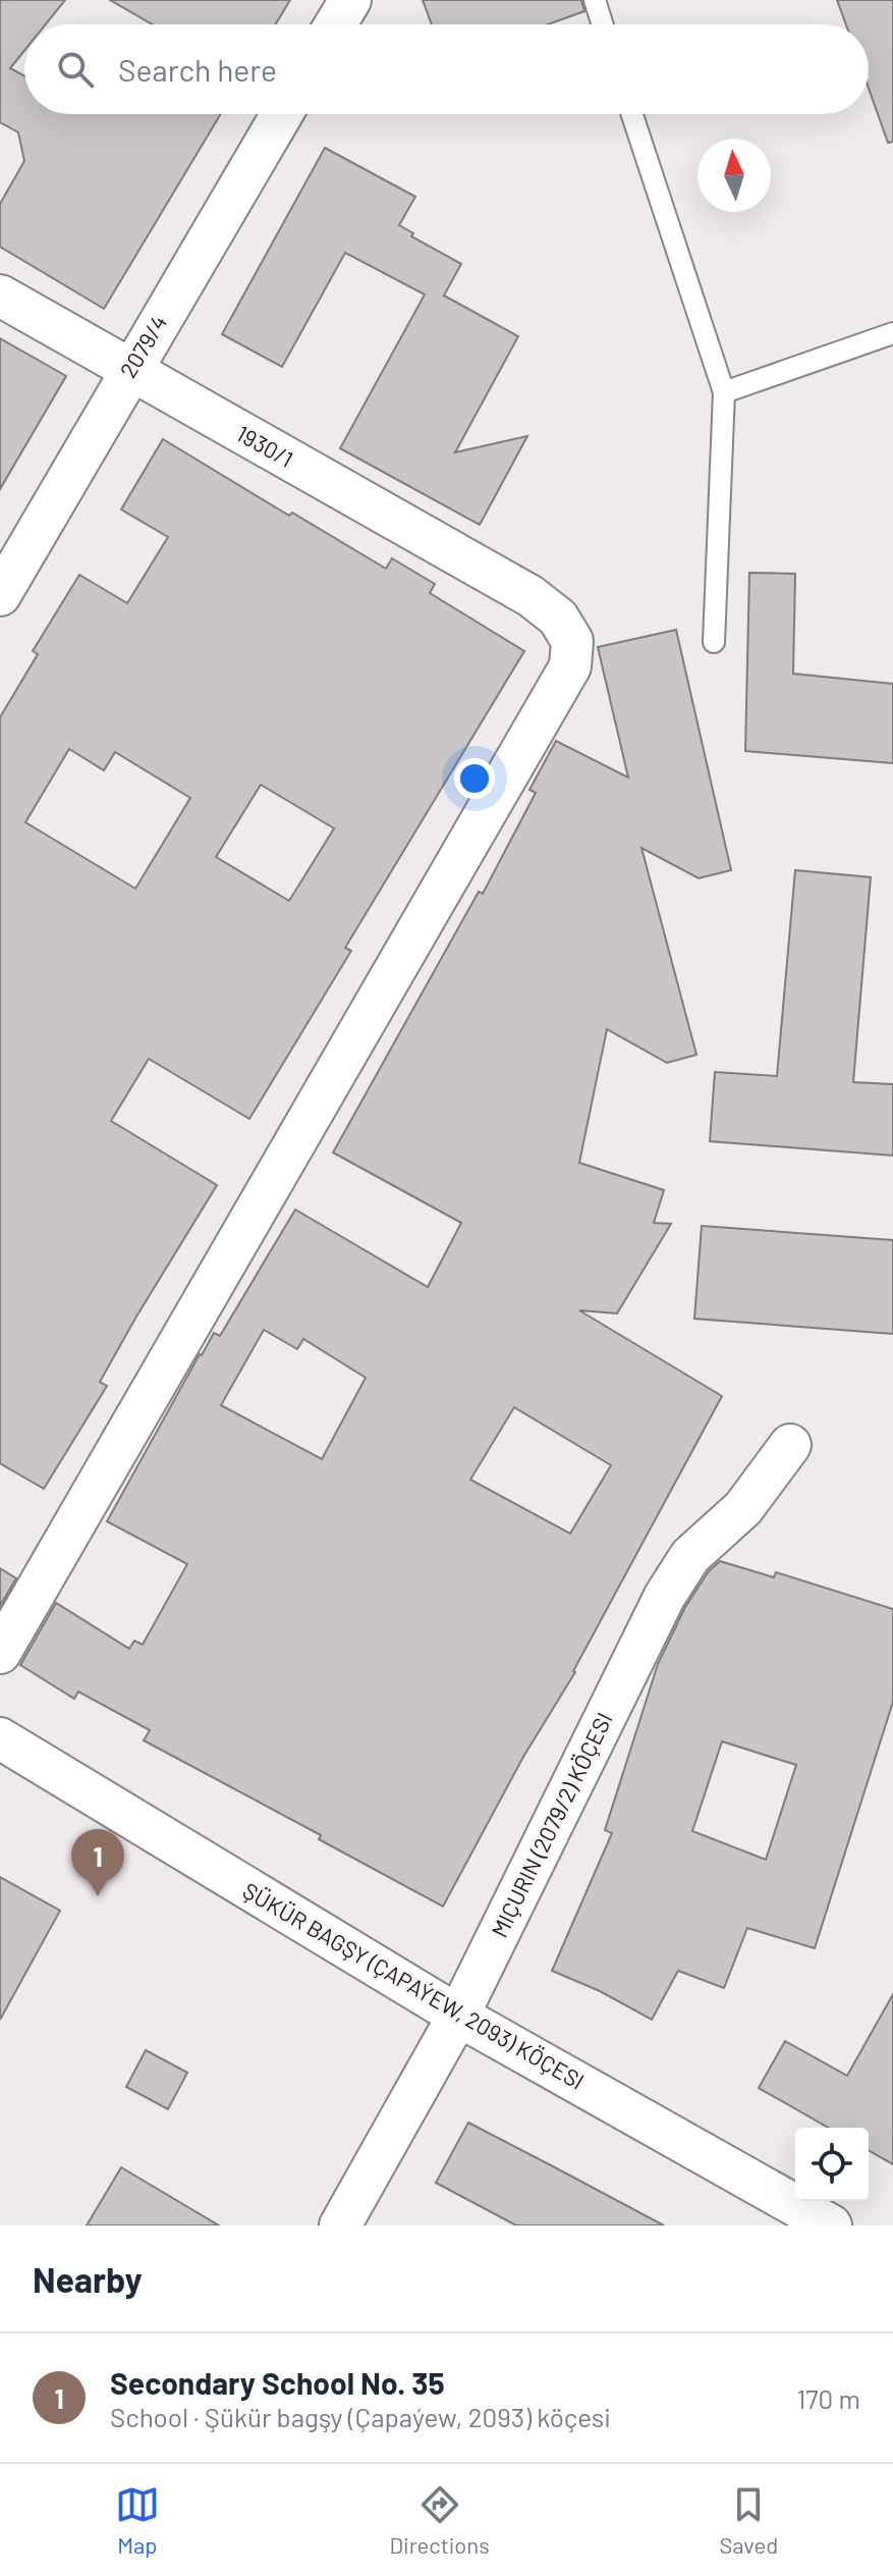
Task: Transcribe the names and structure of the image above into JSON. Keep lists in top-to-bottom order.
{
  "streets": {
    "street": [
      "2079/4",
      "1930/1",
      "MIÇURIN (2079/2) KÖÇESI",
      "ŞÜKÜR BAGŞY (ÇAPAÝEW, 2093) KÖÇESI"
    ]
  },
  "crossings": [
    ["2079/4", "1930/1"],
    ["MIÇURIN (2079/2) KÖÇESI", "ŞÜKÜR BAGŞY (ÇAPAÝEW, 2093) KÖÇESI"]
  ],
  "north": "top",
  "page": {
    "search": "Search here",
    "pins": "1",
    "heading": "Nearby",
    "list": [
      {
        "mark": "1",
        "name": "Secondary School No. 35",
        "note": "School · Şükür bagşy (Çapaýew, 2093) köçesi",
        "value": "170 m"
      }
    ],
    "nav": ["Map", "Directions", "Saved"]
  }
}
